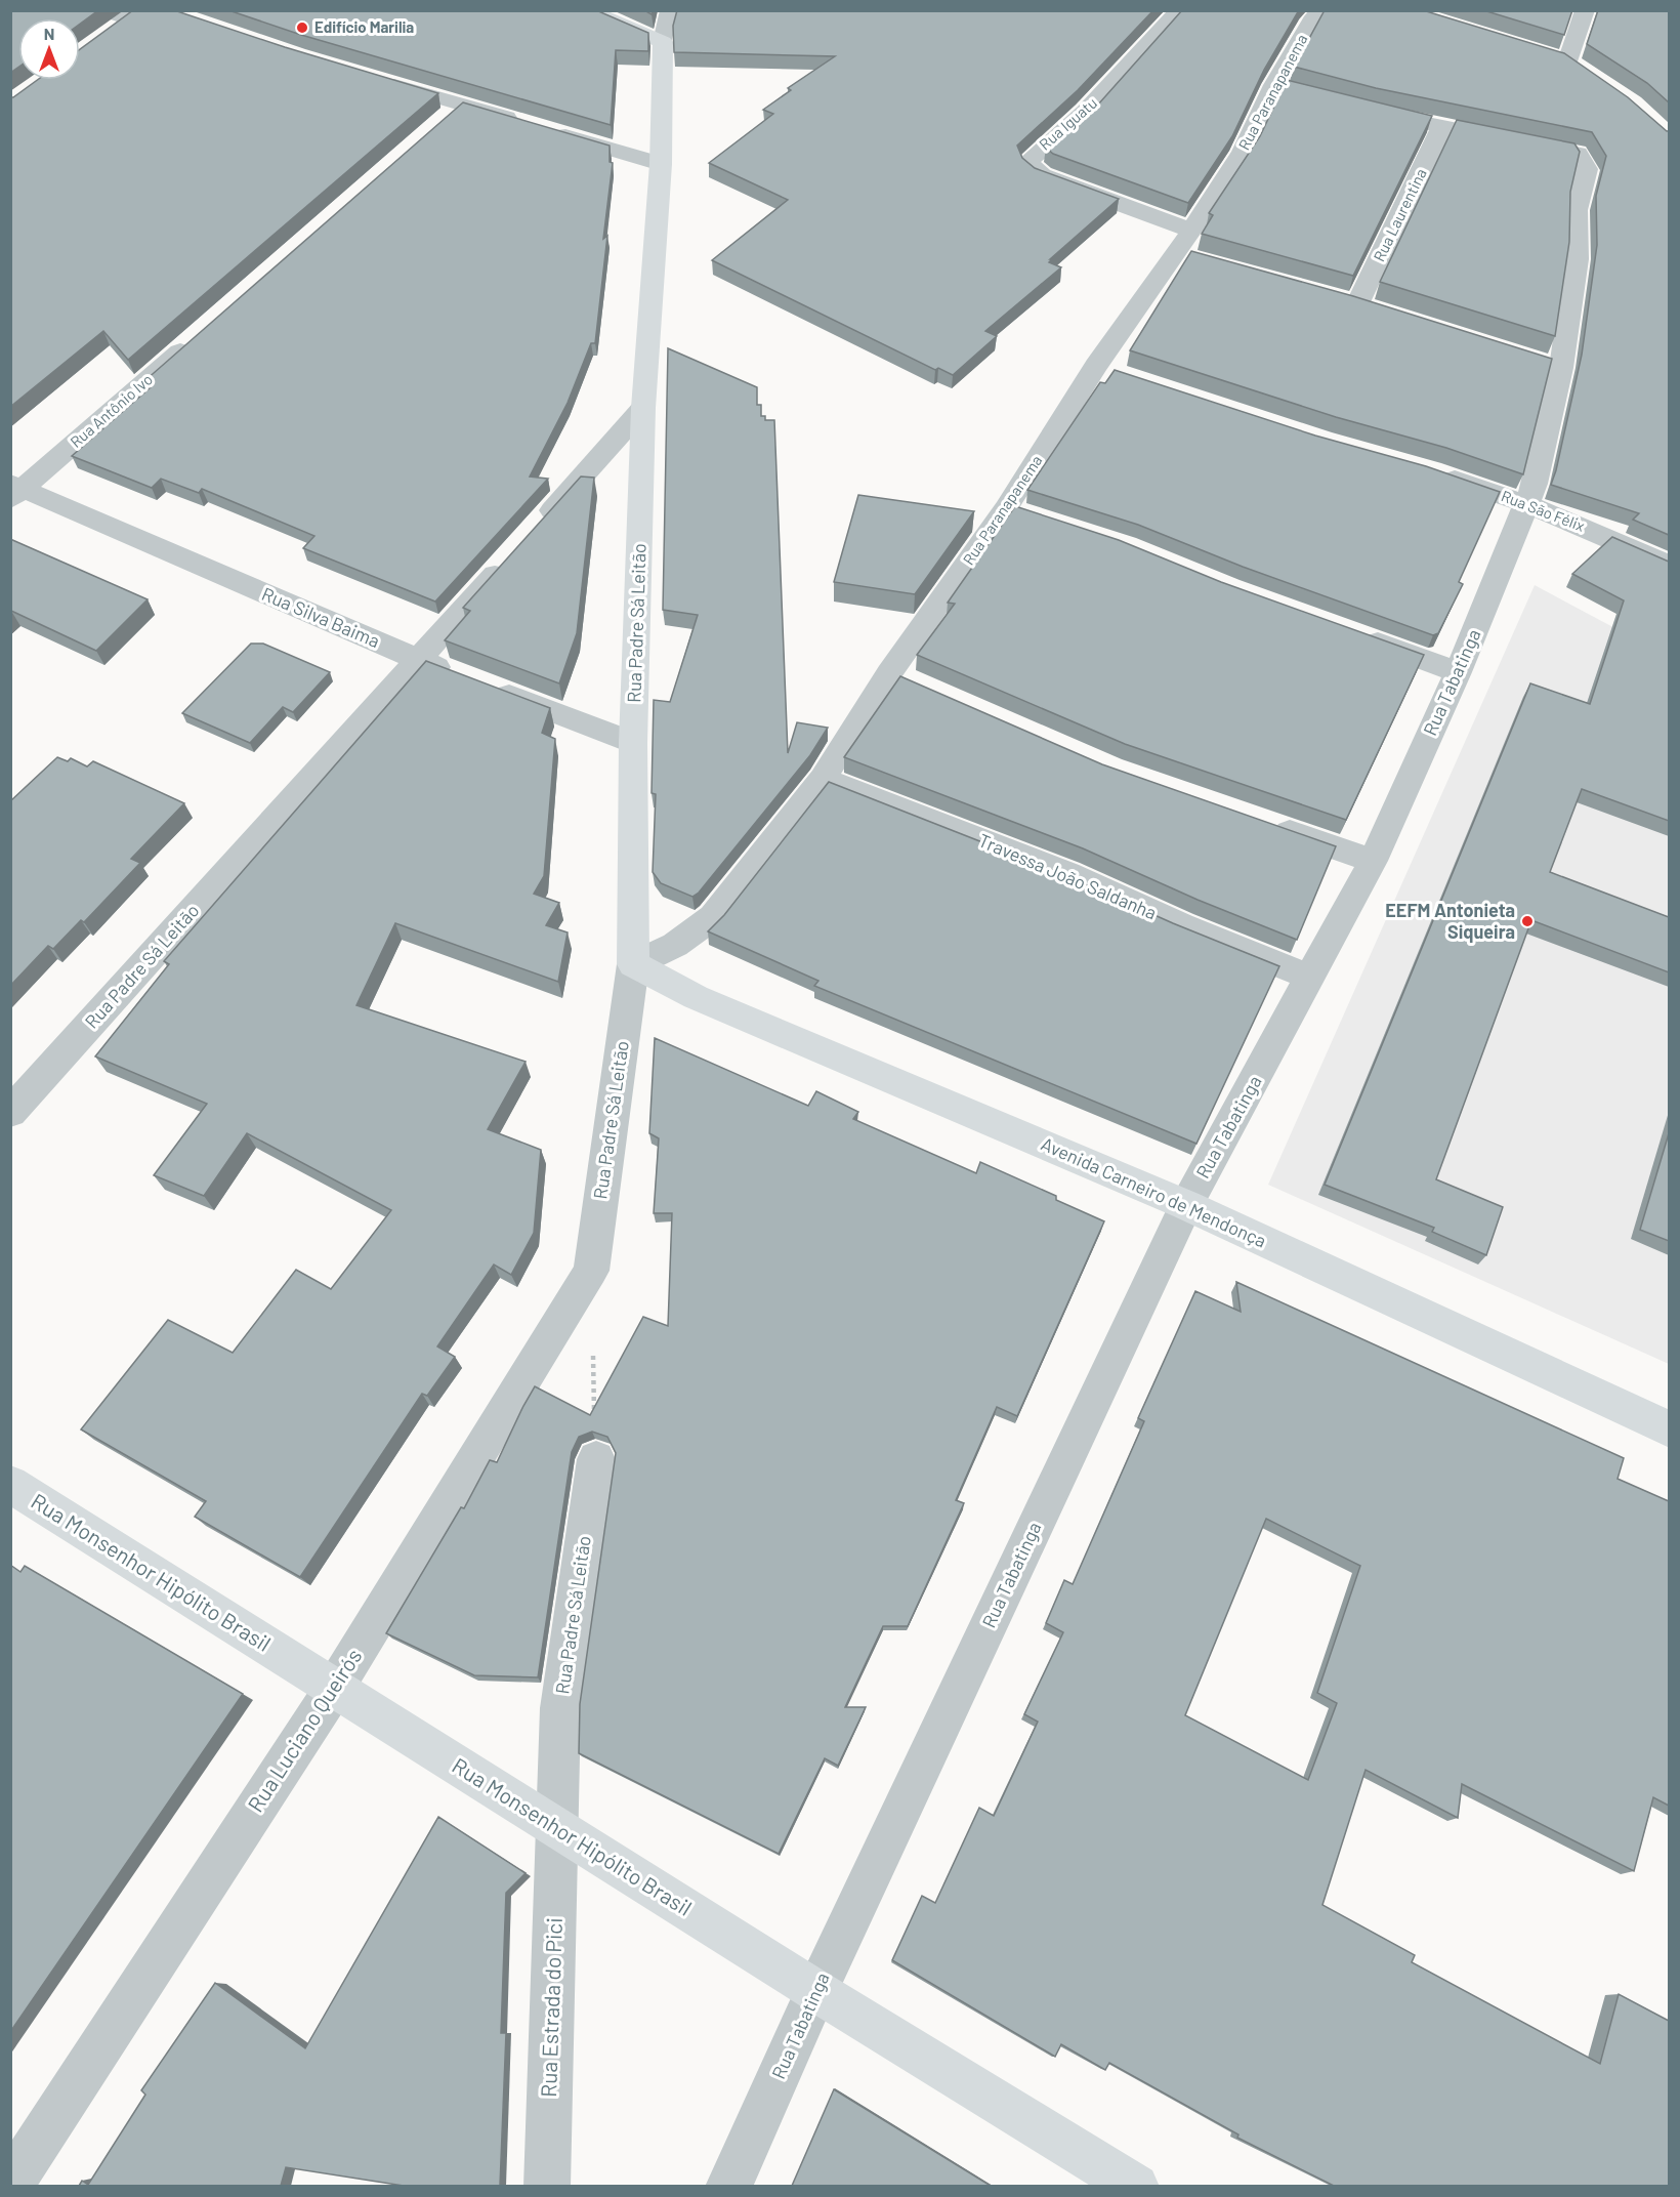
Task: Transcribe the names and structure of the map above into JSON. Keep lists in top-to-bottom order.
{
  "streets": {
    "main road": ["Rua Padre Sá Leitão", "Avenida Carneiro de Mendonça", "Rua Monsenhor Hipólito Brasil"],
    "street": [
      "Rua Paranapanema",
      "Rua Iguatu",
      "Rua Laurentina",
      "Rua Antônio Ivo",
      "Rua São Félix",
      "Rua Silva Baima",
      "Rua Tabatinga",
      "Travessa João Saldanha",
      "Rua Luciano Queirós",
      "Rua Estrada do Pici"
    ]
  },
  "crossings": [
    ["Rua Paranapanema", "Rua Iguatu"],
    ["Rua Paranapanema", "Rua Padre Sá Leitão"],
    ["Rua Paranapanema", "Travessa João Saldanha"],
    ["Rua Paranapanema", "Avenida Carneiro de Mendonça"],
    ["Rua Laurentina", "Rua Tabatinga"],
    ["Rua Antônio Ivo", "Rua Silva Baima"],
    ["Rua São Félix", "Rua Tabatinga"],
    ["Rua Silva Baima", "Rua Padre Sá Leitão"],
    ["Rua Padre Sá Leitão", "Avenida Carneiro de Mendonça"],
    ["Rua Padre Sá Leitão", "Rua Monsenhor Hipólito Brasil"],
    ["Rua Padre Sá Leitão", "Rua Luciano Queirós"],
    ["Rua Padre Sá Leitão", "Rua Estrada do Pici"],
    ["Rua Tabatinga", "Travessa João Saldanha"],
    ["Rua Tabatinga", "Avenida Carneiro de Mendonça"],
    ["Rua Tabatinga", "Rua Monsenhor Hipólito Brasil"],
    ["Rua Monsenhor Hipólito Brasil", "Rua Luciano Queirós"],
    ["Rua Monsenhor Hipólito Brasil", "Rua Estrada do Pici"]
  ],
  "places": ["Edifício Marilia", "EEFM Antonieta Siqueira"],
  "north": "top"
}
